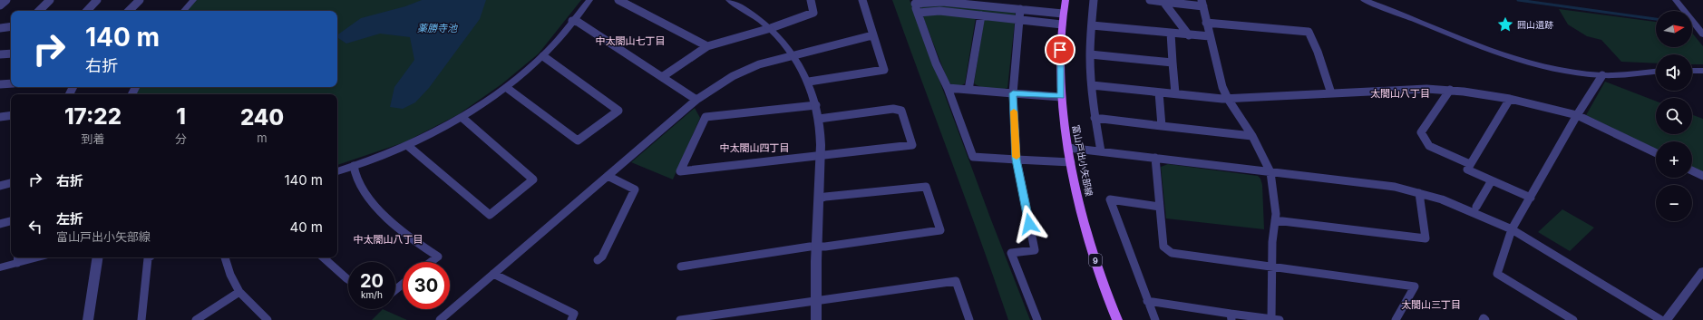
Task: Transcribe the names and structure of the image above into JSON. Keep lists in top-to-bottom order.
{
  "streets": {
    "main road": ["富山戸出小矢部線", "9"]
  },
  "districts": [
    "中太閤山七丁目",
    "太閤山八丁目",
    "中太閤山四丁目",
    "中太閤山八丁目",
    "太閤山三丁目"
  ],
  "water": ["薬勝寺池"],
  "places": {
    "place": ["囲山遺跡"]
  },
  "north": "right",
  "page": {
    "map_buttons": ["+", "−"],
    "turn": ["140 m", "右折"],
    "eta": [
      "17:22",
      "到着",
      "1",
      "分",
      "240",
      "m"
    ],
    "list": [
      {
        "name": "右折",
        "value": "140 m"
      },
      {
        "name": "左折",
        "note": "富山戸出小矢部線",
        "value": "40 m"
      }
    ],
    "speed": "20 km/h",
    "limit": "30"
  }
}
